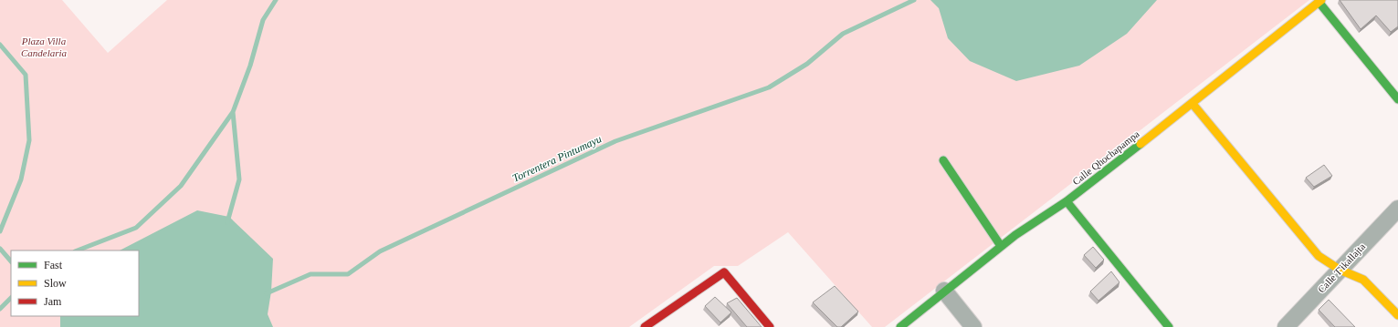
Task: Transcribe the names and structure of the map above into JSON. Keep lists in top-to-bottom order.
{
  "streets": {
    "street": ["Calle Qhochapampa", "Calle T'ikallajta"]
  },
  "water": ["Torrentera Pintumayu"],
  "parks": ["Plaza Villa Candelaria"],
  "legend": ["Fast", "Slow", "Jam"]
}
